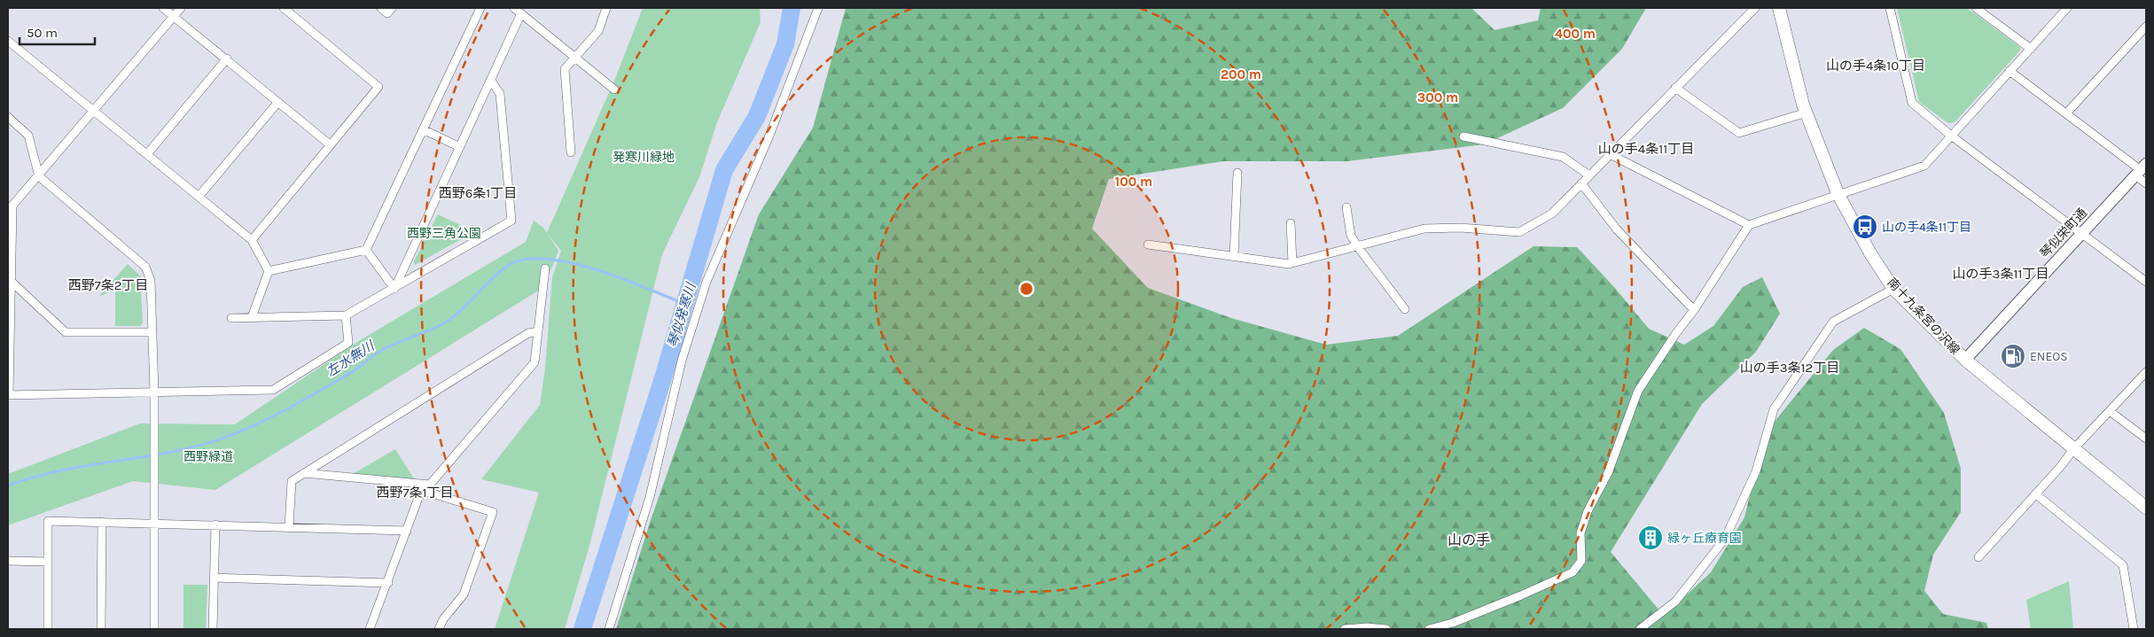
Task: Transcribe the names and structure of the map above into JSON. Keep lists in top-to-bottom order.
{
  "streets": {
    "main road": ["南十九条宮の沢線"],
    "street": ["琴似栄町通"]
  },
  "crossings": [
    ["琴似栄町通", "南十九条宮の沢線"]
  ],
  "districts": [
    "山の手4条10丁目",
    "山の手4条11丁目",
    "西野6条1丁目",
    "山の手3条11丁目",
    "西野7条2丁目",
    "山の手3条12丁目",
    "西野7条1丁目",
    "山の手"
  ],
  "water": ["琴似発寒川", "左水無川"],
  "parks": ["発寒川緑地", "西野三角公園", "西野緑道"],
  "places": {
    "bus stop": ["山の手4条11丁目"],
    "fuel station": ["ENEOS"],
    "building": ["緑ヶ丘療育園"]
  },
  "scale_bar": "50 m",
  "rings": [
    "400 m",
    "200 m",
    "300 m",
    "100 m"
  ]
}
